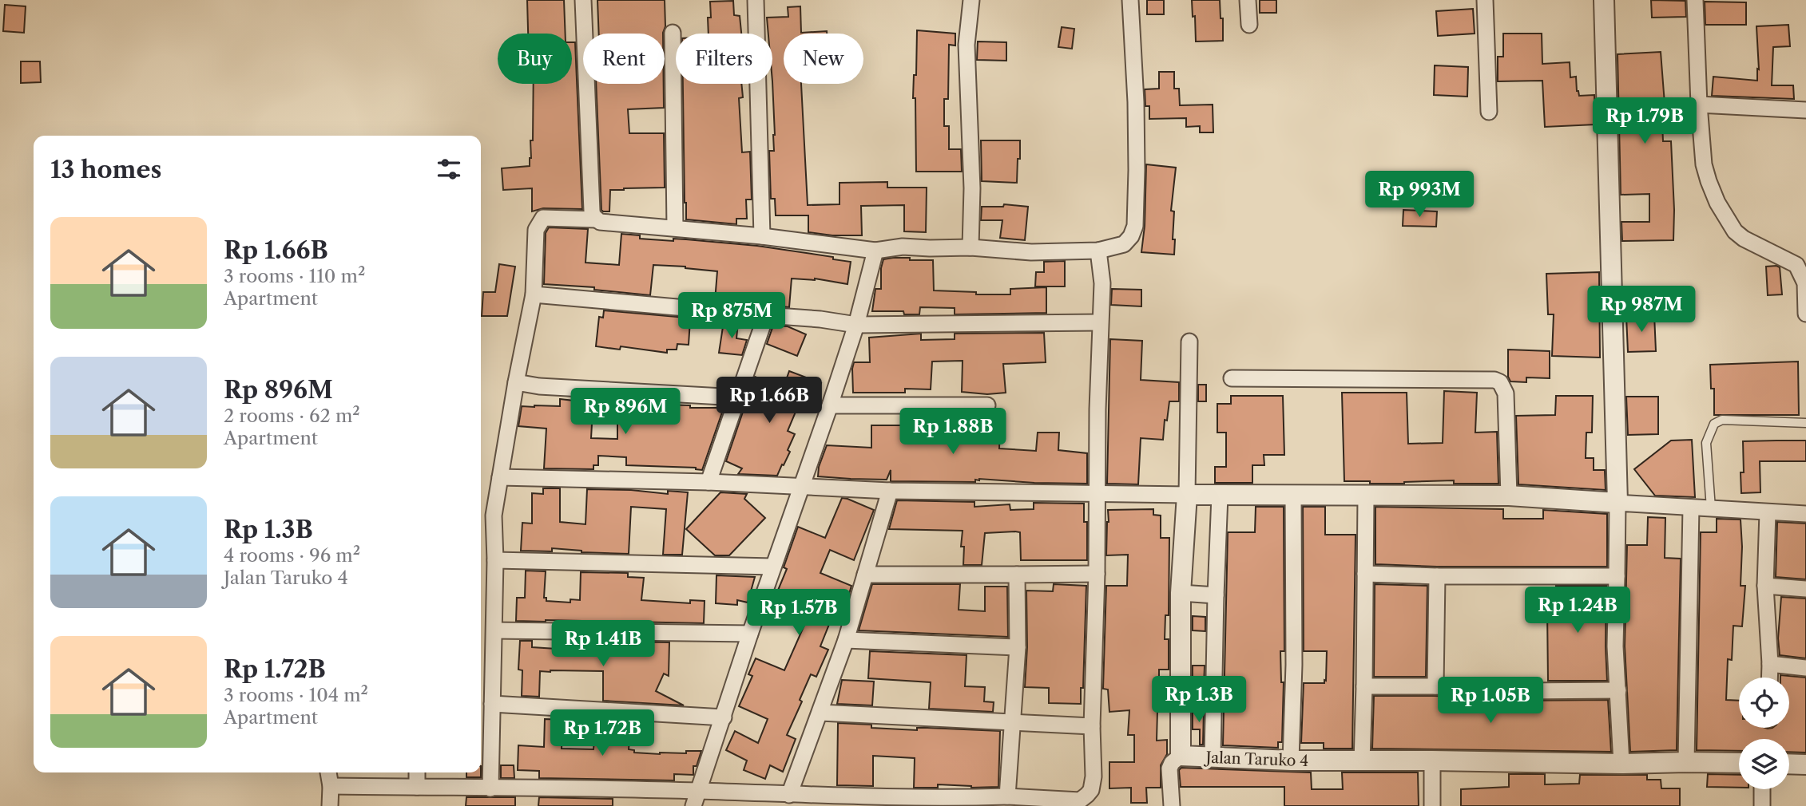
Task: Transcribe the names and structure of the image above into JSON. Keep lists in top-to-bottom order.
{
  "streets": {
    "street": ["Jalan Taruko 4"]
  },
  "page": {
    "chip": [
      "Buy",
      "Rent",
      "Filters",
      "New"
    ],
    "price": [
      "Rp 1.79B",
      "Rp 993M",
      "Rp 987M",
      "Rp 875M",
      "Rp 1.66B",
      "Rp 896M",
      "Rp 1.88B",
      "Rp 1.24B",
      "Rp 1.57B",
      "Rp 1.41B",
      "Rp 1.3B",
      "Rp 1.05B",
      "Rp 1.72B"
    ],
    "heading": "13 homes",
    "list": [
      {
        "name": "Rp 1.66B",
        "note": "3 rooms · 110 m² · Apartment"
      },
      {
        "name": "Rp 896M",
        "note": "2 rooms · 62 m² · Apartment"
      },
      {
        "name": "Rp 1.3B",
        "note": "4 rooms · 96 m² · Jalan Taruko 4"
      },
      {
        "name": "Rp 1.72B",
        "note": "3 rooms · 104 m² · Apartment"
      }
    ]
  }
}
